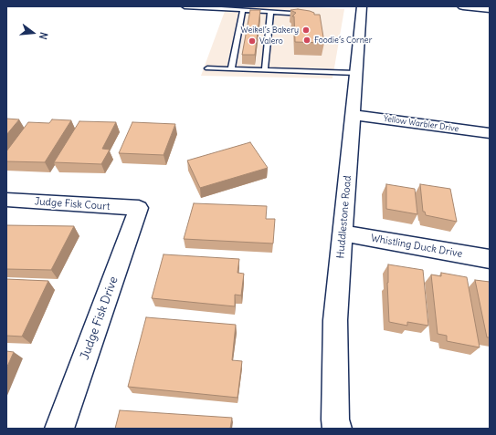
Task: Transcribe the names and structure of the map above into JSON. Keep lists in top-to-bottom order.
{
  "streets": {
    "street": [
      "Yellow Warbler Drive",
      "Judge Fisk Court",
      "Huddlestone Road",
      "Whistling Duck Drive",
      "Judge Fisk Drive"
    ]
  },
  "crossings": [
    ["Yellow Warbler Drive", "Huddlestone Road"],
    ["Judge Fisk Court", "Judge Fisk Drive"],
    ["Huddlestone Road", "Whistling Duck Drive"]
  ],
  "places": ["Weikel’s Bakery", "Foodie’s Corner", "Valero"],
  "north": "right"
}
